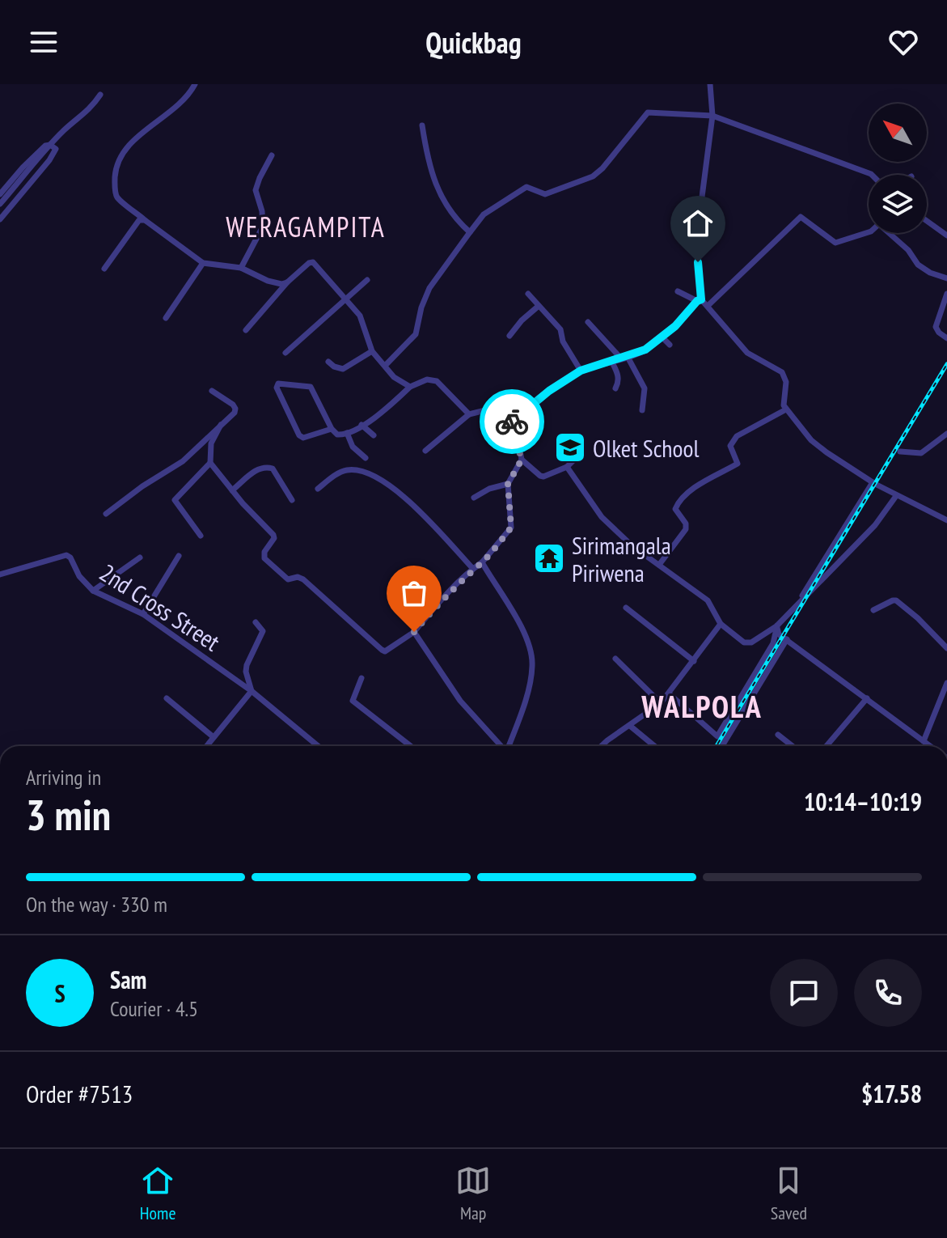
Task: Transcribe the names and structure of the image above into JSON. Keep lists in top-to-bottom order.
{
  "streets": {
    "street": ["2nd Cross Street"]
  },
  "districts": ["WERAGAMPITA", "WALPOLA"],
  "places": {
    "school or university": ["Olket School"],
    "temple": ["Sirimangala Piriwena"]
  },
  "north": "top left",
  "page": {
    "header": "Quickbag",
    "heading": ["3 min", "Arriving in", "10:14–10:19"],
    "panel": [
      "Sam",
      "Courier · 4.5",
      "Order #7513",
      "$17.58"
    ],
    "bar": "On the way · 330 m",
    "round": "S",
    "tabs": ["Home", "Map", "Saved"]
  }
}
